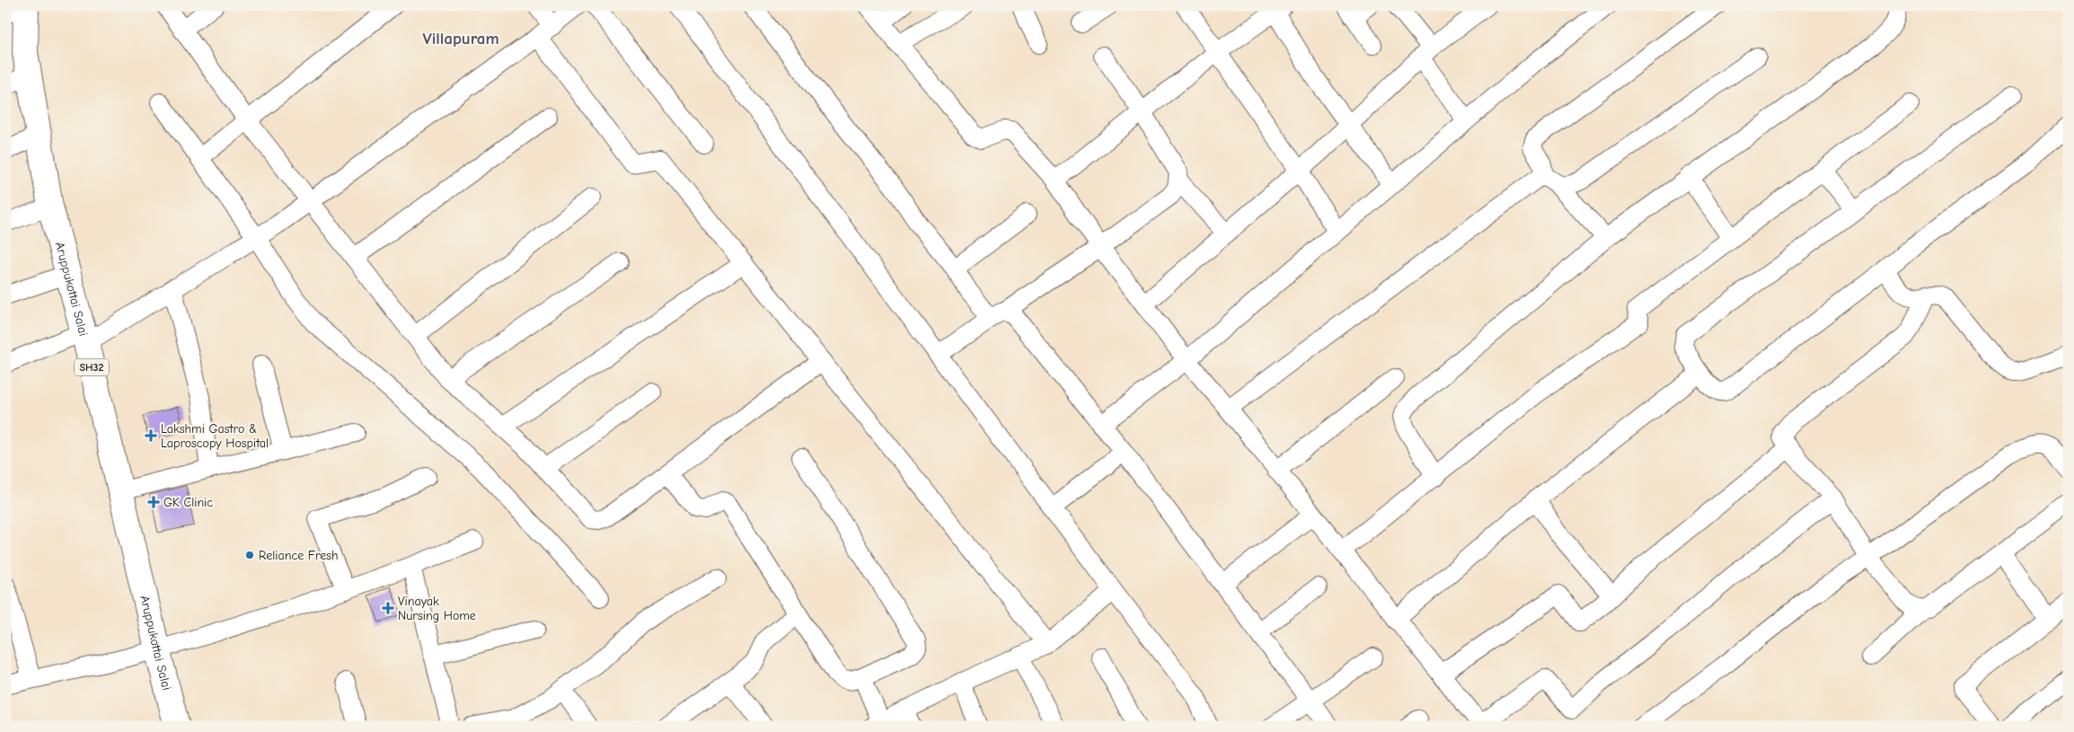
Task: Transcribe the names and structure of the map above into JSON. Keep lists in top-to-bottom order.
{
  "streets": {
    "main road": ["Aruppukottai Salai", "SH32"]
  },
  "districts": ["Villapuram"],
  "places": {
    "health": ["Lakshmi Gastro & Laproscopy Hospital", "GK Clinic", "Vinayak Nursing Home"],
    "other": ["Reliance Fresh"]
  }
}
